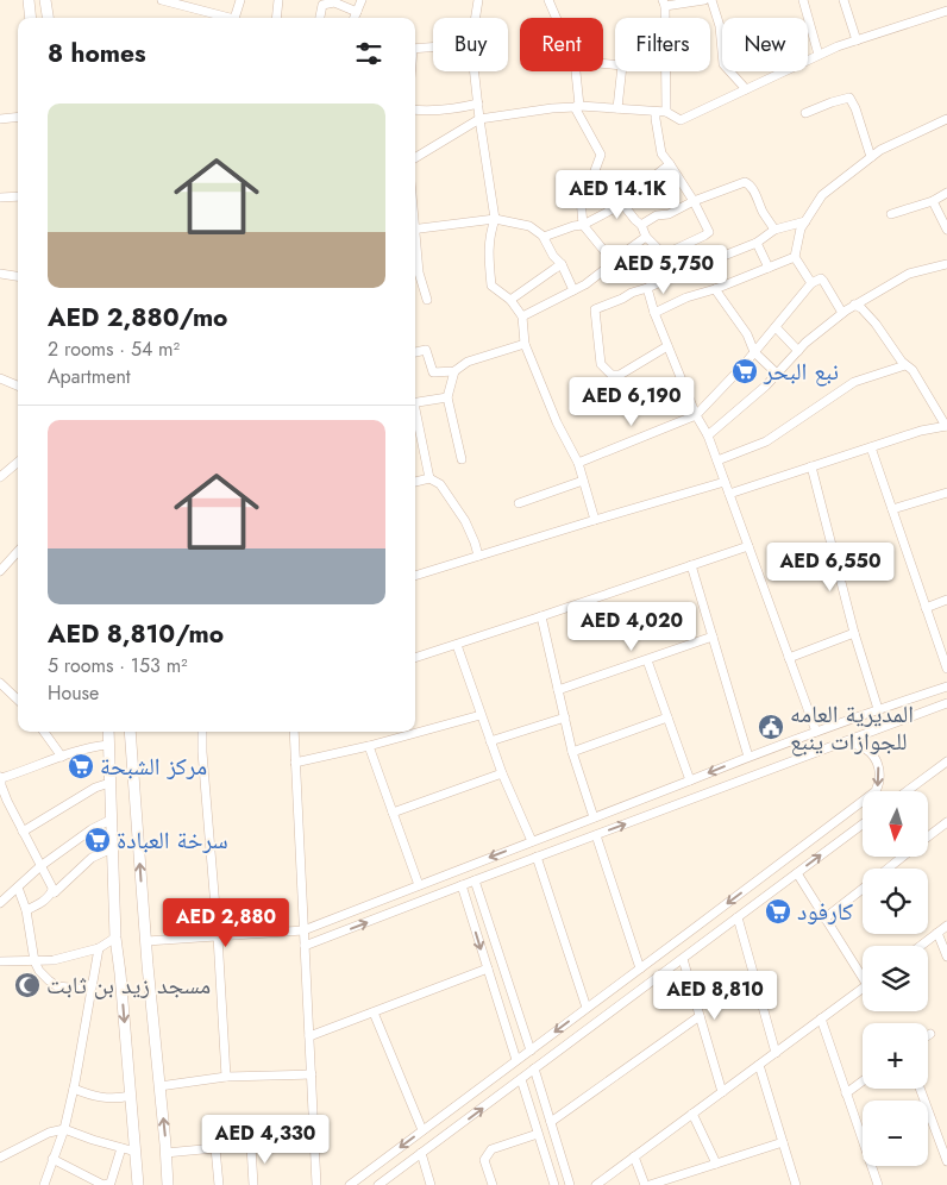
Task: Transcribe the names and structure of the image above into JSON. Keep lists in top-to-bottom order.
{
  "places": {
    "supermarket": [
      "نبع البحر",
      "مركز الشبحة",
      "سرخة العبادة",
      "كارفود"
    ],
    "public building": ["المديرية العامه للجوازات ينبع"],
    "mosque": ["مسجد زيد بن ثابت"]
  },
  "north": "bottom",
  "page": {
    "chip": [
      "Buy",
      "Rent",
      "Filters",
      "New"
    ],
    "heading": "8 homes",
    "list": [
      {
        "name": "AED 2,880/mo",
        "note": "2 rooms · 54 m² · Apartment"
      },
      {
        "name": "AED 8,810/mo",
        "note": "5 rooms · 153 m² · House"
      }
    ],
    "price": [
      "AED 14.1K",
      "AED 5,750",
      "AED 6,190",
      "AED 6,550",
      "AED 4,020",
      "AED 2,880",
      "AED 8,810",
      "AED 4,330"
    ],
    "map_buttons": ["+", "−"]
  }
}
